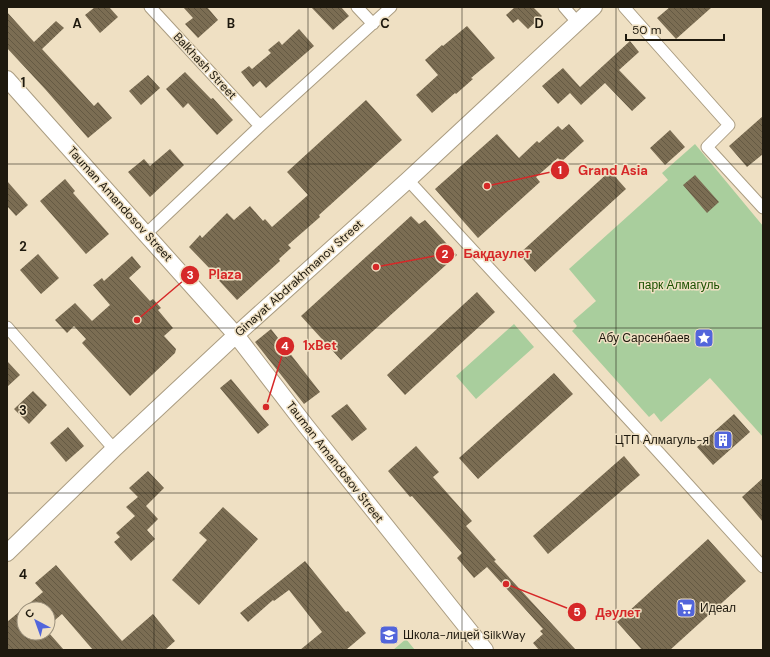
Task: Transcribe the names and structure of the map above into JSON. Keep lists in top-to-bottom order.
{
  "streets": {
    "street": ["Balkhash Street", "Tauman Amandosov Street", "Ginayat Abdrakhmanov Street"]
  },
  "crossings": [
    ["Tauman Amandosov Street", "Ginayat Abdrakhmanov Street"]
  ],
  "parks": ["парк Алмагуль"],
  "places": {
    "other": [
      "Grand Asia",
      "Бақдаулет",
      "Plaza",
      "1xBet",
      "Дәулет"
    ],
    "place": ["Абу Сарсенбаев"],
    "building": ["ЦТП Алмагуль-я"],
    "supermarket": ["Идеал"],
    "school or university": ["Школа-лицей SilkWay"]
  },
  "scale_bar": "50 m",
  "north": "top left",
  "grid": {
    "columns": [
      "A",
      "B",
      "C",
      "D"
    ],
    "rows": [
      "1",
      "2",
      "3",
      "4"
    ]
  }
}
